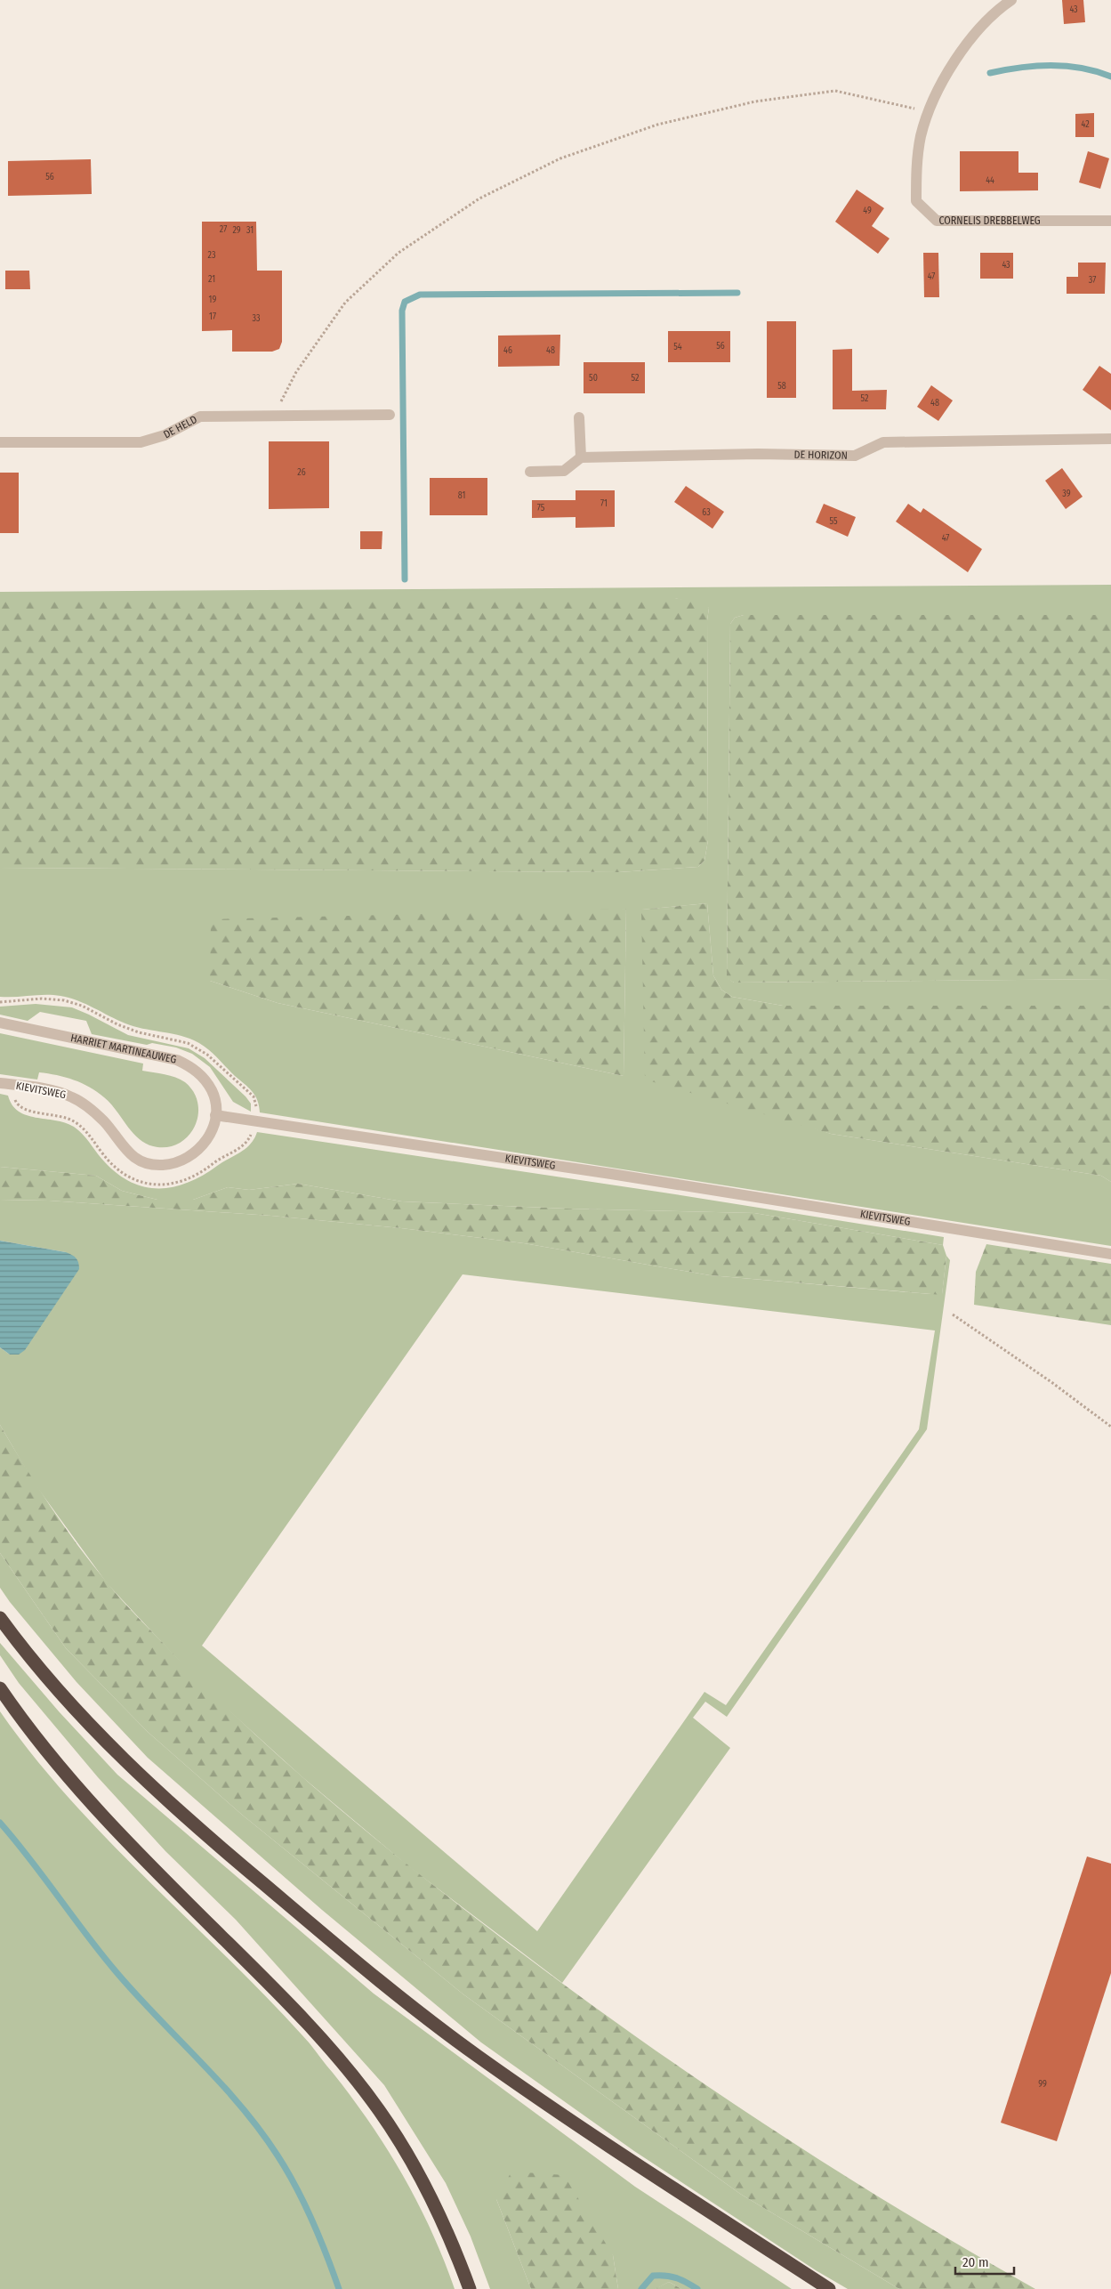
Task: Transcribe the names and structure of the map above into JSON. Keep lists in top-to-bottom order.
{
  "streets": {
    "street": [
      "CORNELIS DREBBELWEG",
      "DE HELD",
      "DE HORIZON",
      "HARRIET MARTINEAUWEG",
      "KIEVITSWEG"
    ]
  },
  "crossings": [
    ["HARRIET MARTINEAUWEG", "KIEVITSWEG"]
  ],
  "house_numbers": [
    "43",
    "42",
    "56",
    "44",
    "49",
    "27",
    "29",
    "31",
    "23",
    "43",
    "47",
    "21",
    "37",
    "19",
    "17",
    "33",
    "56",
    "54",
    "46",
    "48",
    "50",
    "52",
    "58",
    "52",
    "48",
    "26",
    "39",
    "81",
    "71",
    "75",
    "63",
    "55",
    "47",
    "99"
  ],
  "scale_bar": "20 m"
}
